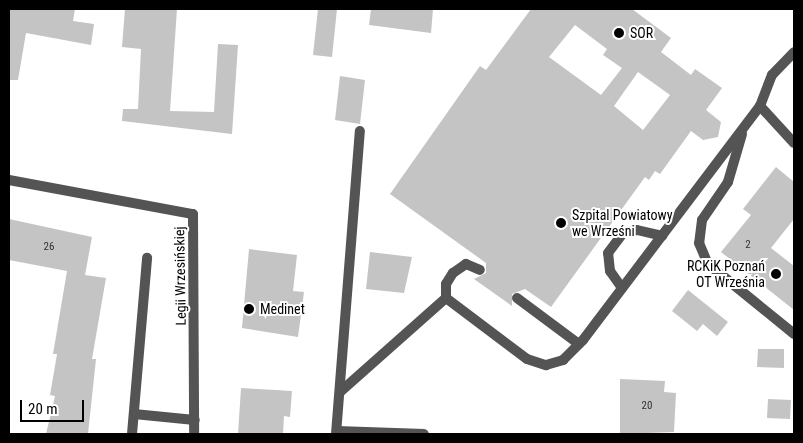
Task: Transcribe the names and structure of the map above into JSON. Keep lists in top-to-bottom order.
{
  "streets": {
    "street": ["Legii Wrzesińskiej"]
  },
  "places": [
    "SOR",
    "Szpital Powiatowy we Wrześni",
    "RCKiK Poznań OT Września",
    "Medinet"
  ],
  "house_numbers": ["2", "26", "20"],
  "scale_bar": "20 m"
}
